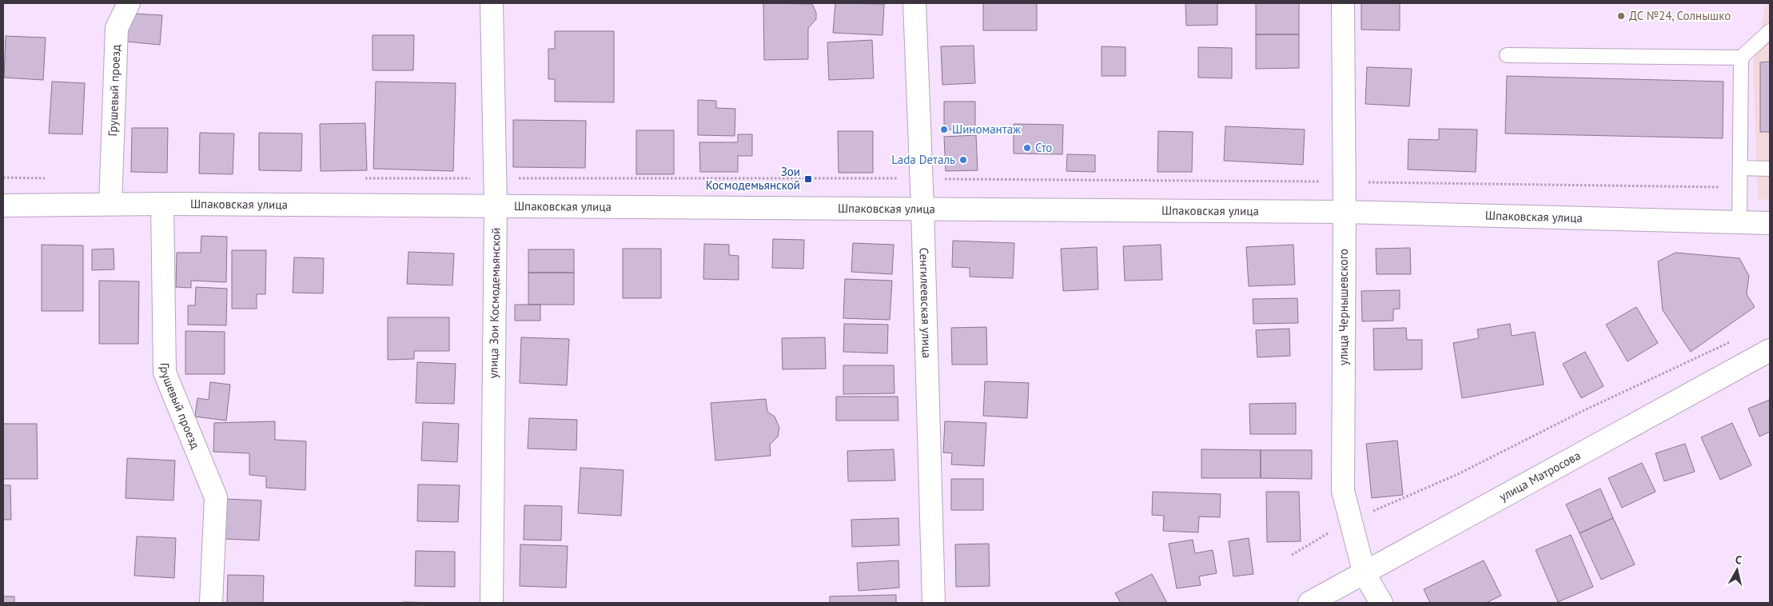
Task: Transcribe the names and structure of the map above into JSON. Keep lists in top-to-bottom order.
{
  "streets": {
    "street": [
      "Грушевый проезд",
      "Шпаковская улица",
      "улица Зои Космодемьянской",
      "Сенгилеевская улица",
      "улица Чернышевского",
      "улица Матросова"
    ]
  },
  "crossings": [
    ["Грушевый проезд", "Шпаковская улица"],
    ["Шпаковская улица", "улица Зои Космодемьянской"],
    ["Шпаковская улица", "Сенгилеевская улица"],
    ["Шпаковская улица", "улица Чернышевского"],
    ["улица Чернышевского", "улица Матросова"]
  ],
  "places": {
    "other": [
      "ДС №24, Солнышко",
      "Шиномантаж",
      "Сто",
      "Lada Dеталь"
    ],
    "transit": ["Зои Космодемьянской"]
  },
  "north": "top"
}
